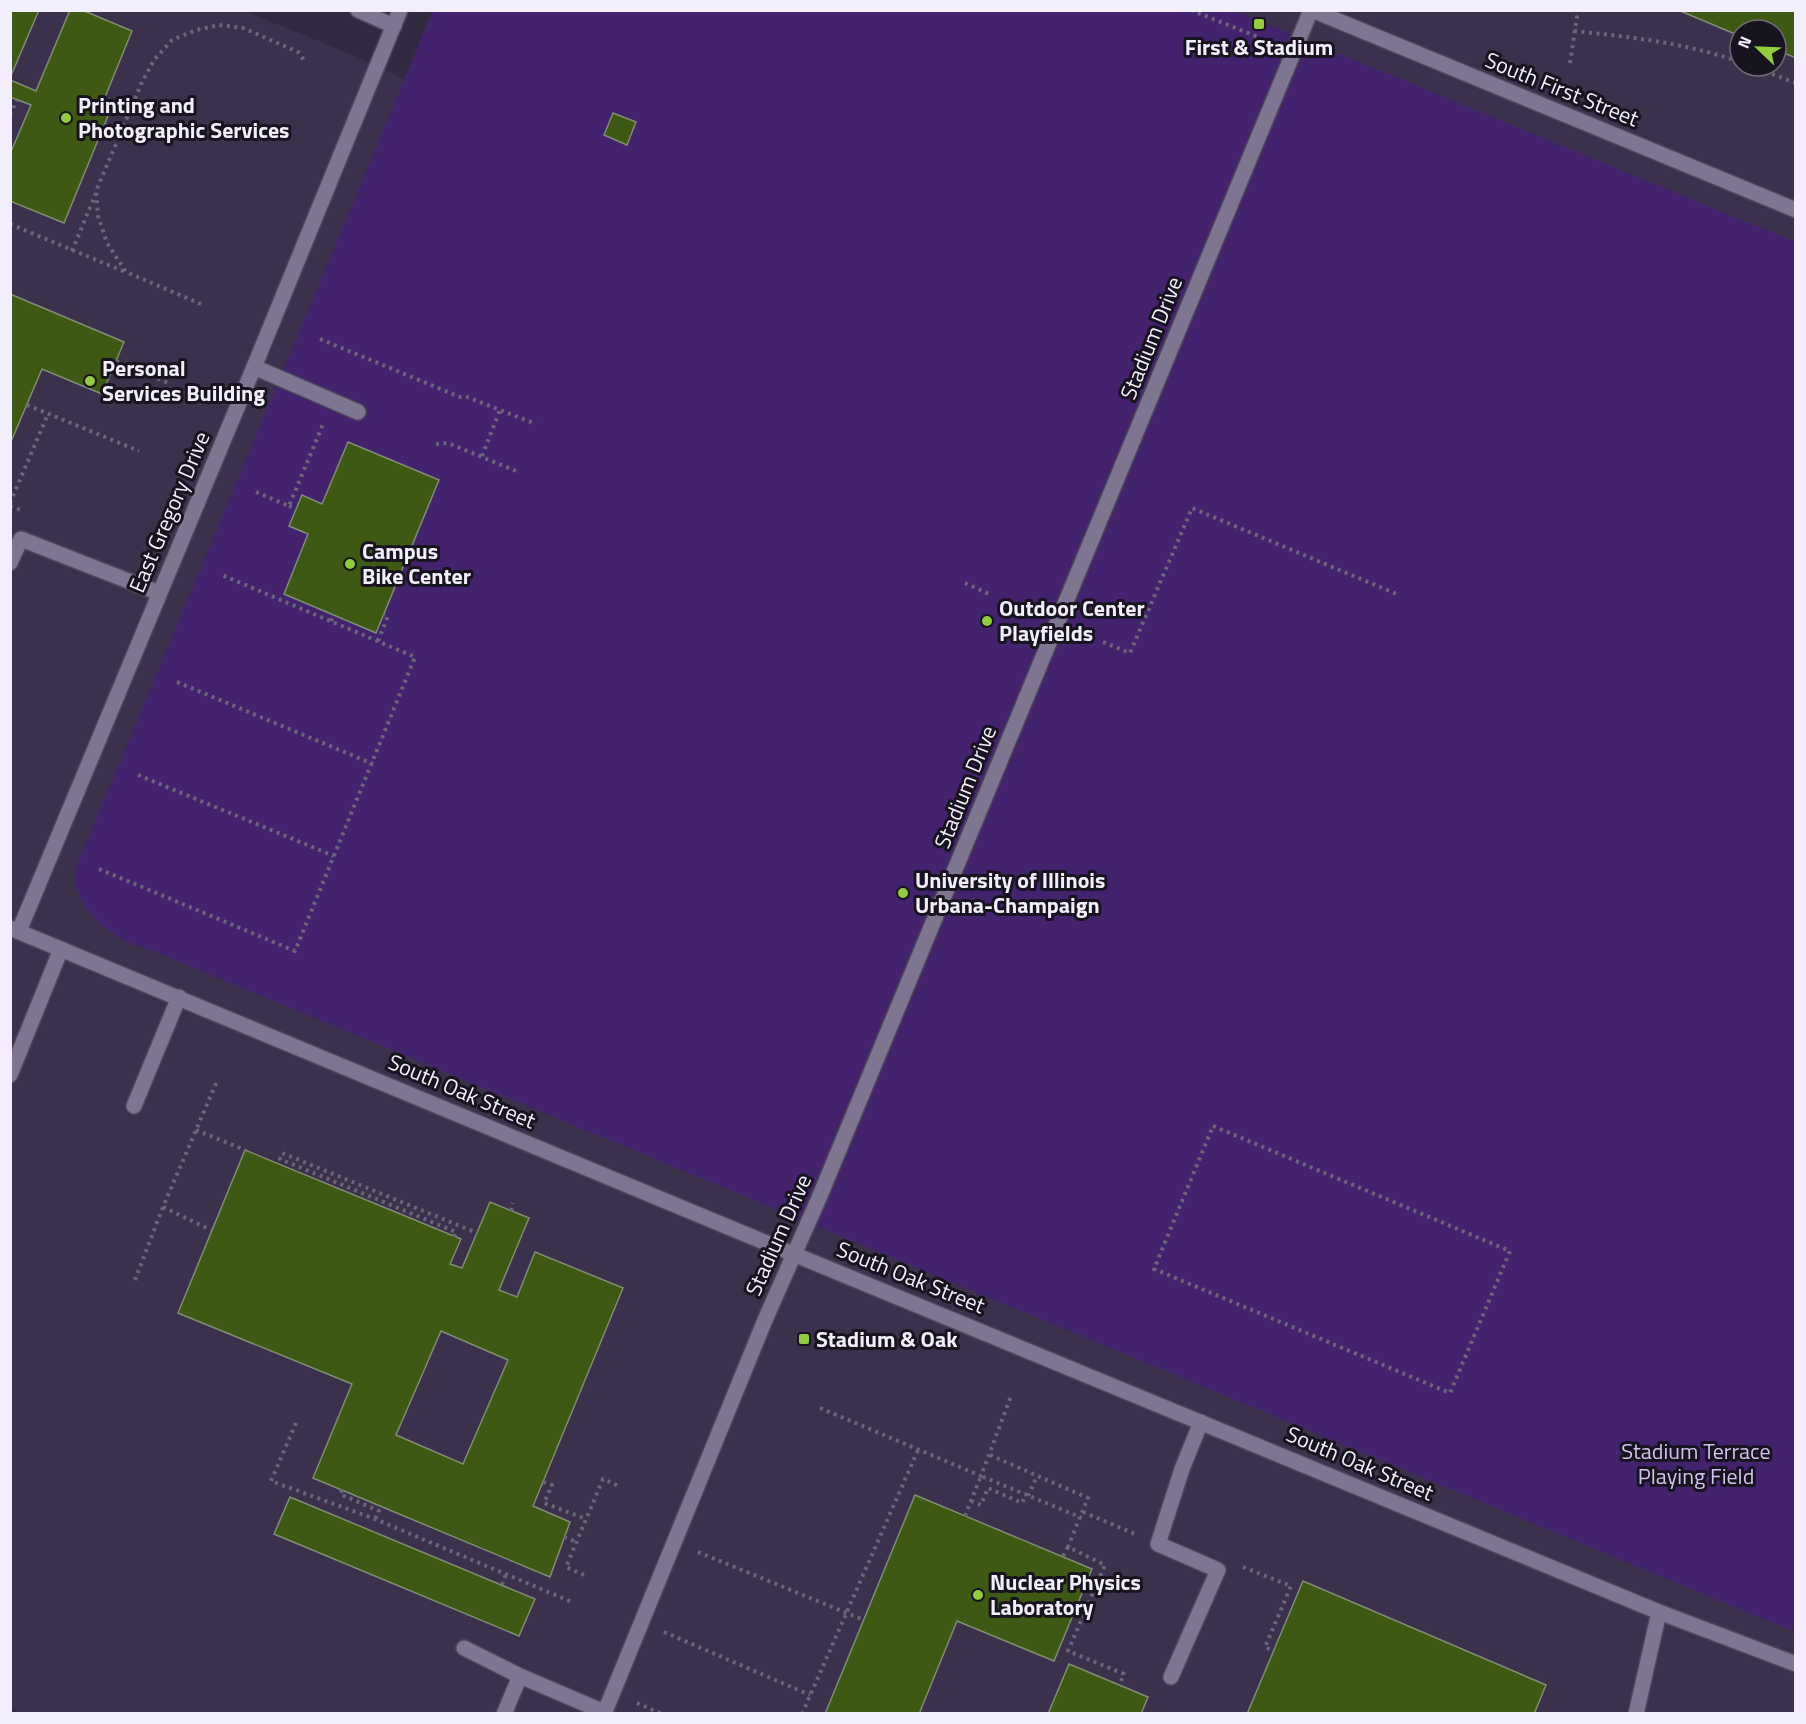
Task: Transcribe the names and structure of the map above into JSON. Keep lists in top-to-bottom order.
{
  "streets": {
    "street": [
      "South First Street",
      "Stadium Drive",
      "East Gregory Drive",
      "South Oak Street"
    ]
  },
  "crossings": [
    ["South First Street", "Stadium Drive"],
    ["Stadium Drive", "South Oak Street"],
    ["East Gregory Drive", "South Oak Street"]
  ],
  "parks": ["Stadium Terrace Playing Field"],
  "places": {
    "transit": ["First & Stadium", "Stadium & Oak"],
    "other": [
      "Printing and Photographic Services",
      "Personal Services Building",
      "Campus Bike Center",
      "Outdoor Center Playfields",
      "University of Illinois Urbana-Champaign",
      "Nuclear Physics Laboratory"
    ]
  },
  "north": "top left"
}
